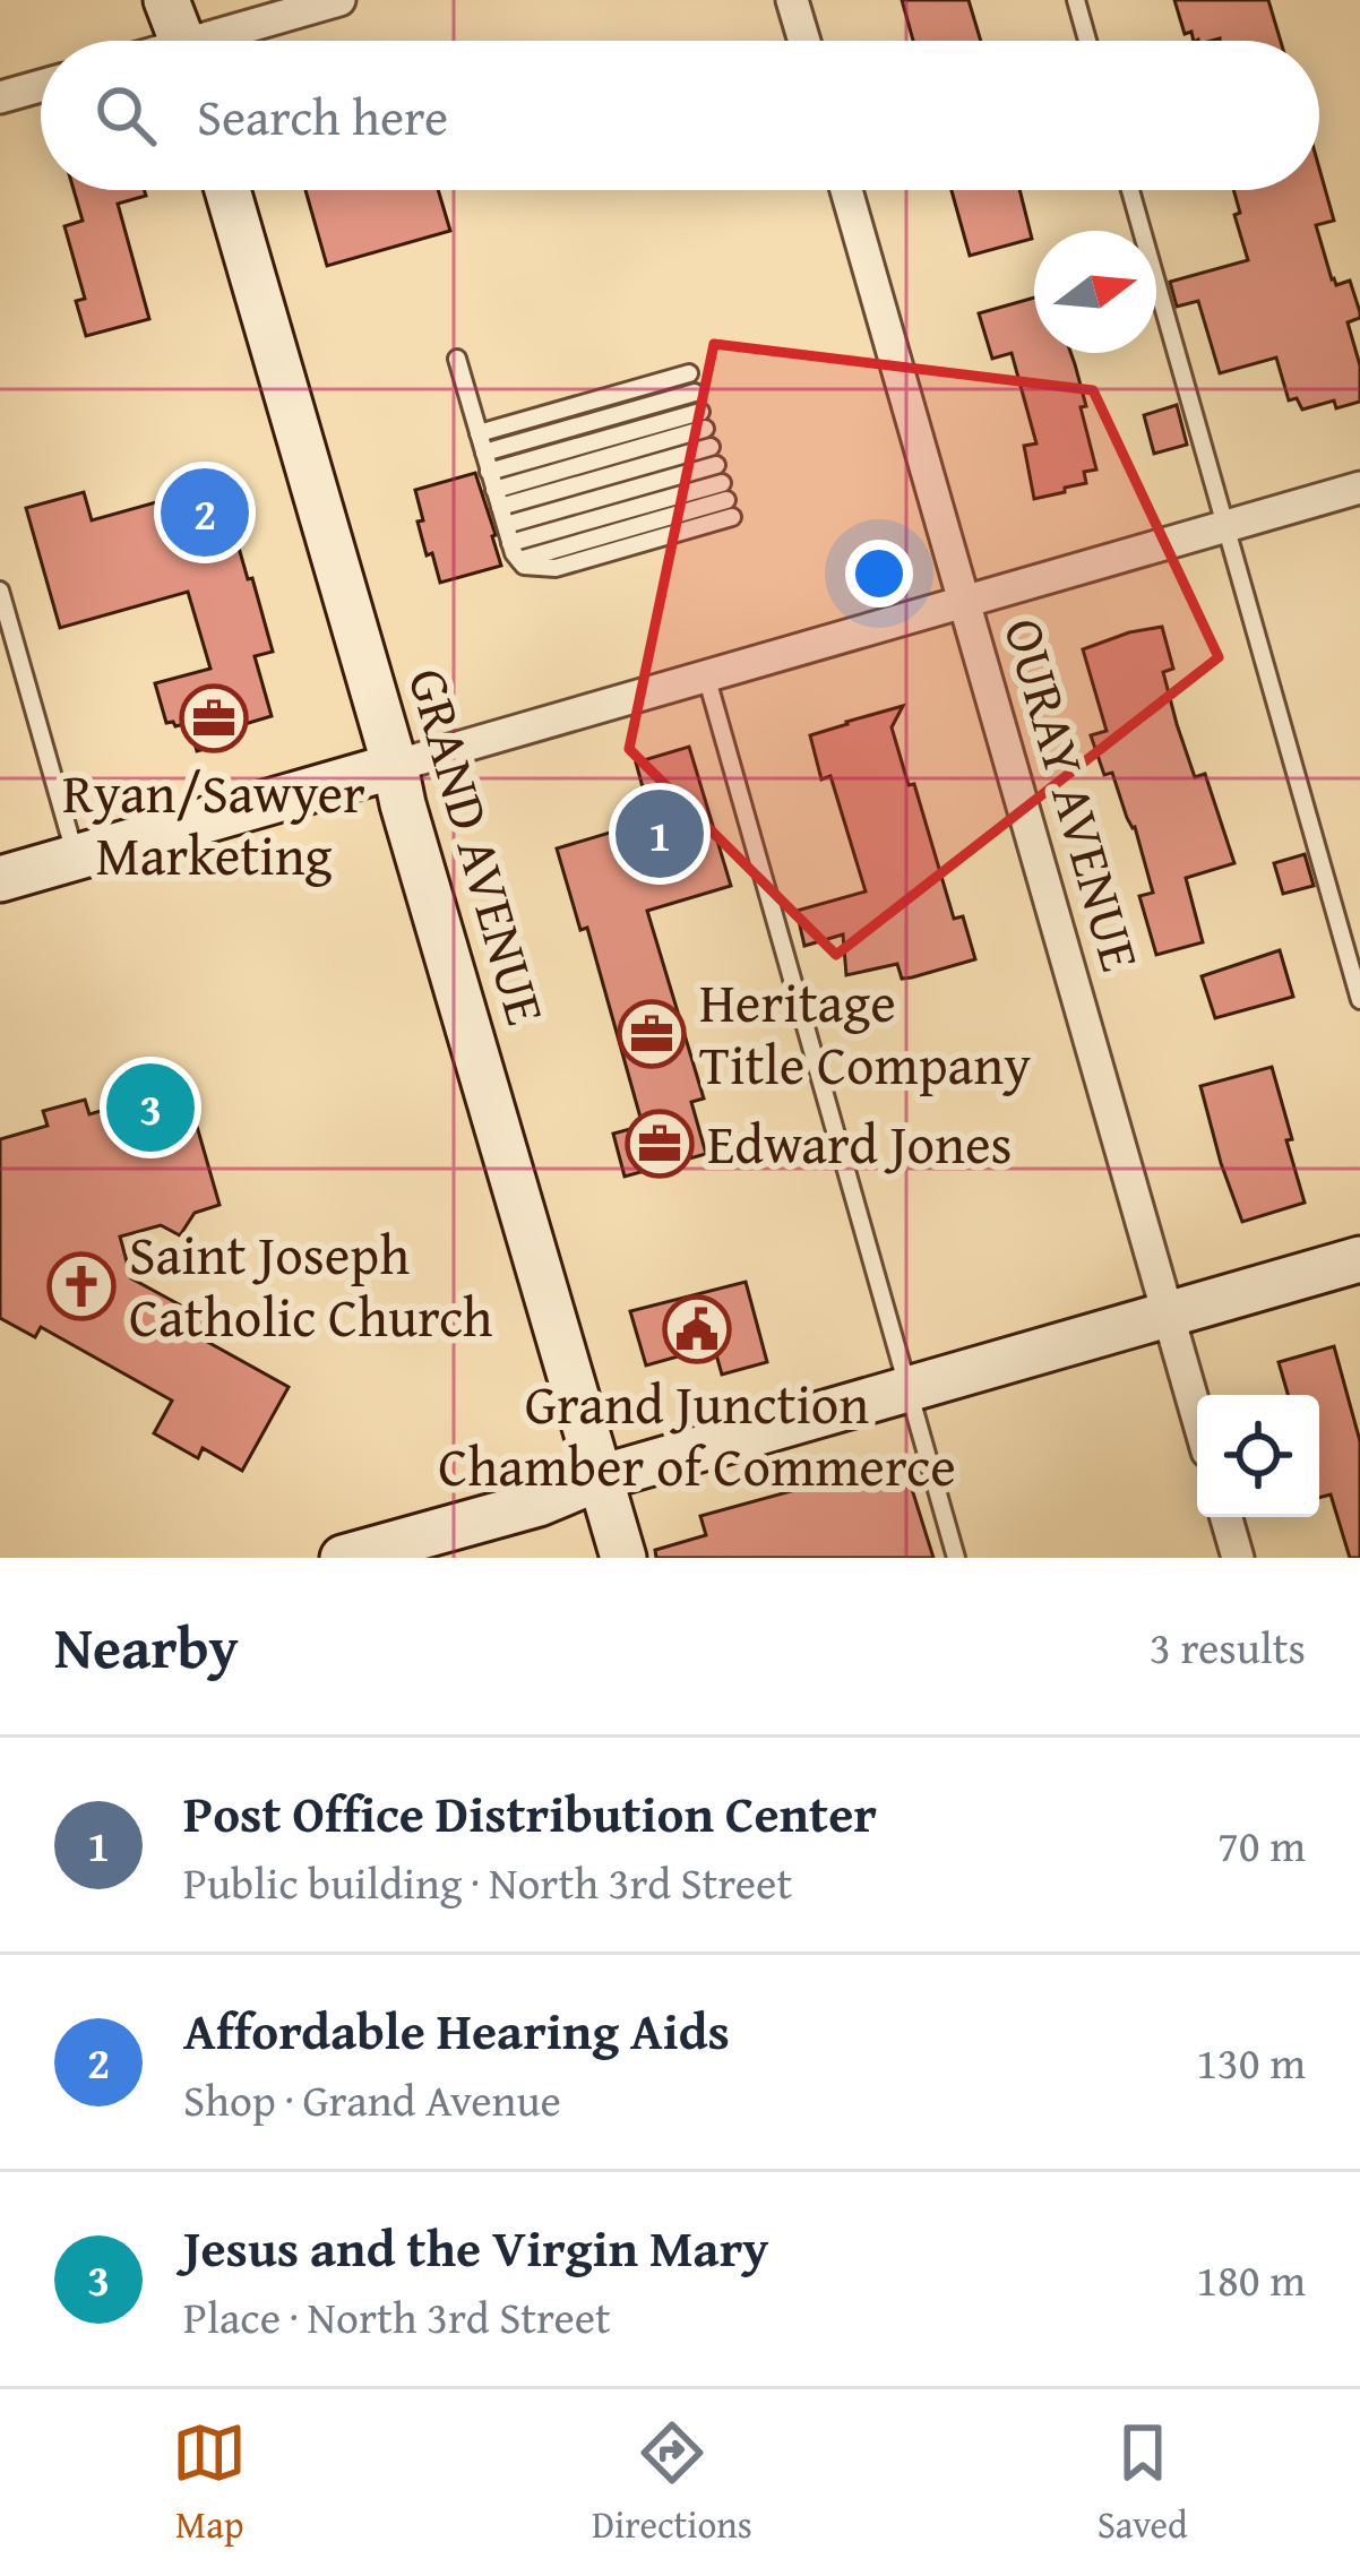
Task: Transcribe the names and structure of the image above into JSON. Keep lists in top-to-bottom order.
{
  "streets": {
    "main road": ["GRAND AVENUE"],
    "street": ["OURAY AVENUE"]
  },
  "places": {
    "office": ["Ryan/Sawyer Marketing", "Heritage Title Company", "Edward Jones"],
    "church": ["Saint Joseph Catholic Church"],
    "public building": ["Grand Junction Chamber of Commerce"]
  },
  "north": "right",
  "page": {
    "search": "Search here",
    "pins": ["2", "1", "3"],
    "heading": ["Nearby", "3 results"],
    "list": [
      {
        "mark": "1",
        "name": "Post Office Distribution Center",
        "note": "Public building · North 3rd Street",
        "value": "70 m"
      },
      {
        "mark": "2",
        "name": "Affordable Hearing Aids",
        "note": "Shop · Grand Avenue",
        "value": "130 m"
      },
      {
        "mark": "3",
        "name": "Jesus and the Virgin Mary",
        "note": "Place · North 3rd Street",
        "value": "180 m"
      }
    ],
    "nav": ["Map", "Directions", "Saved"]
  }
}
